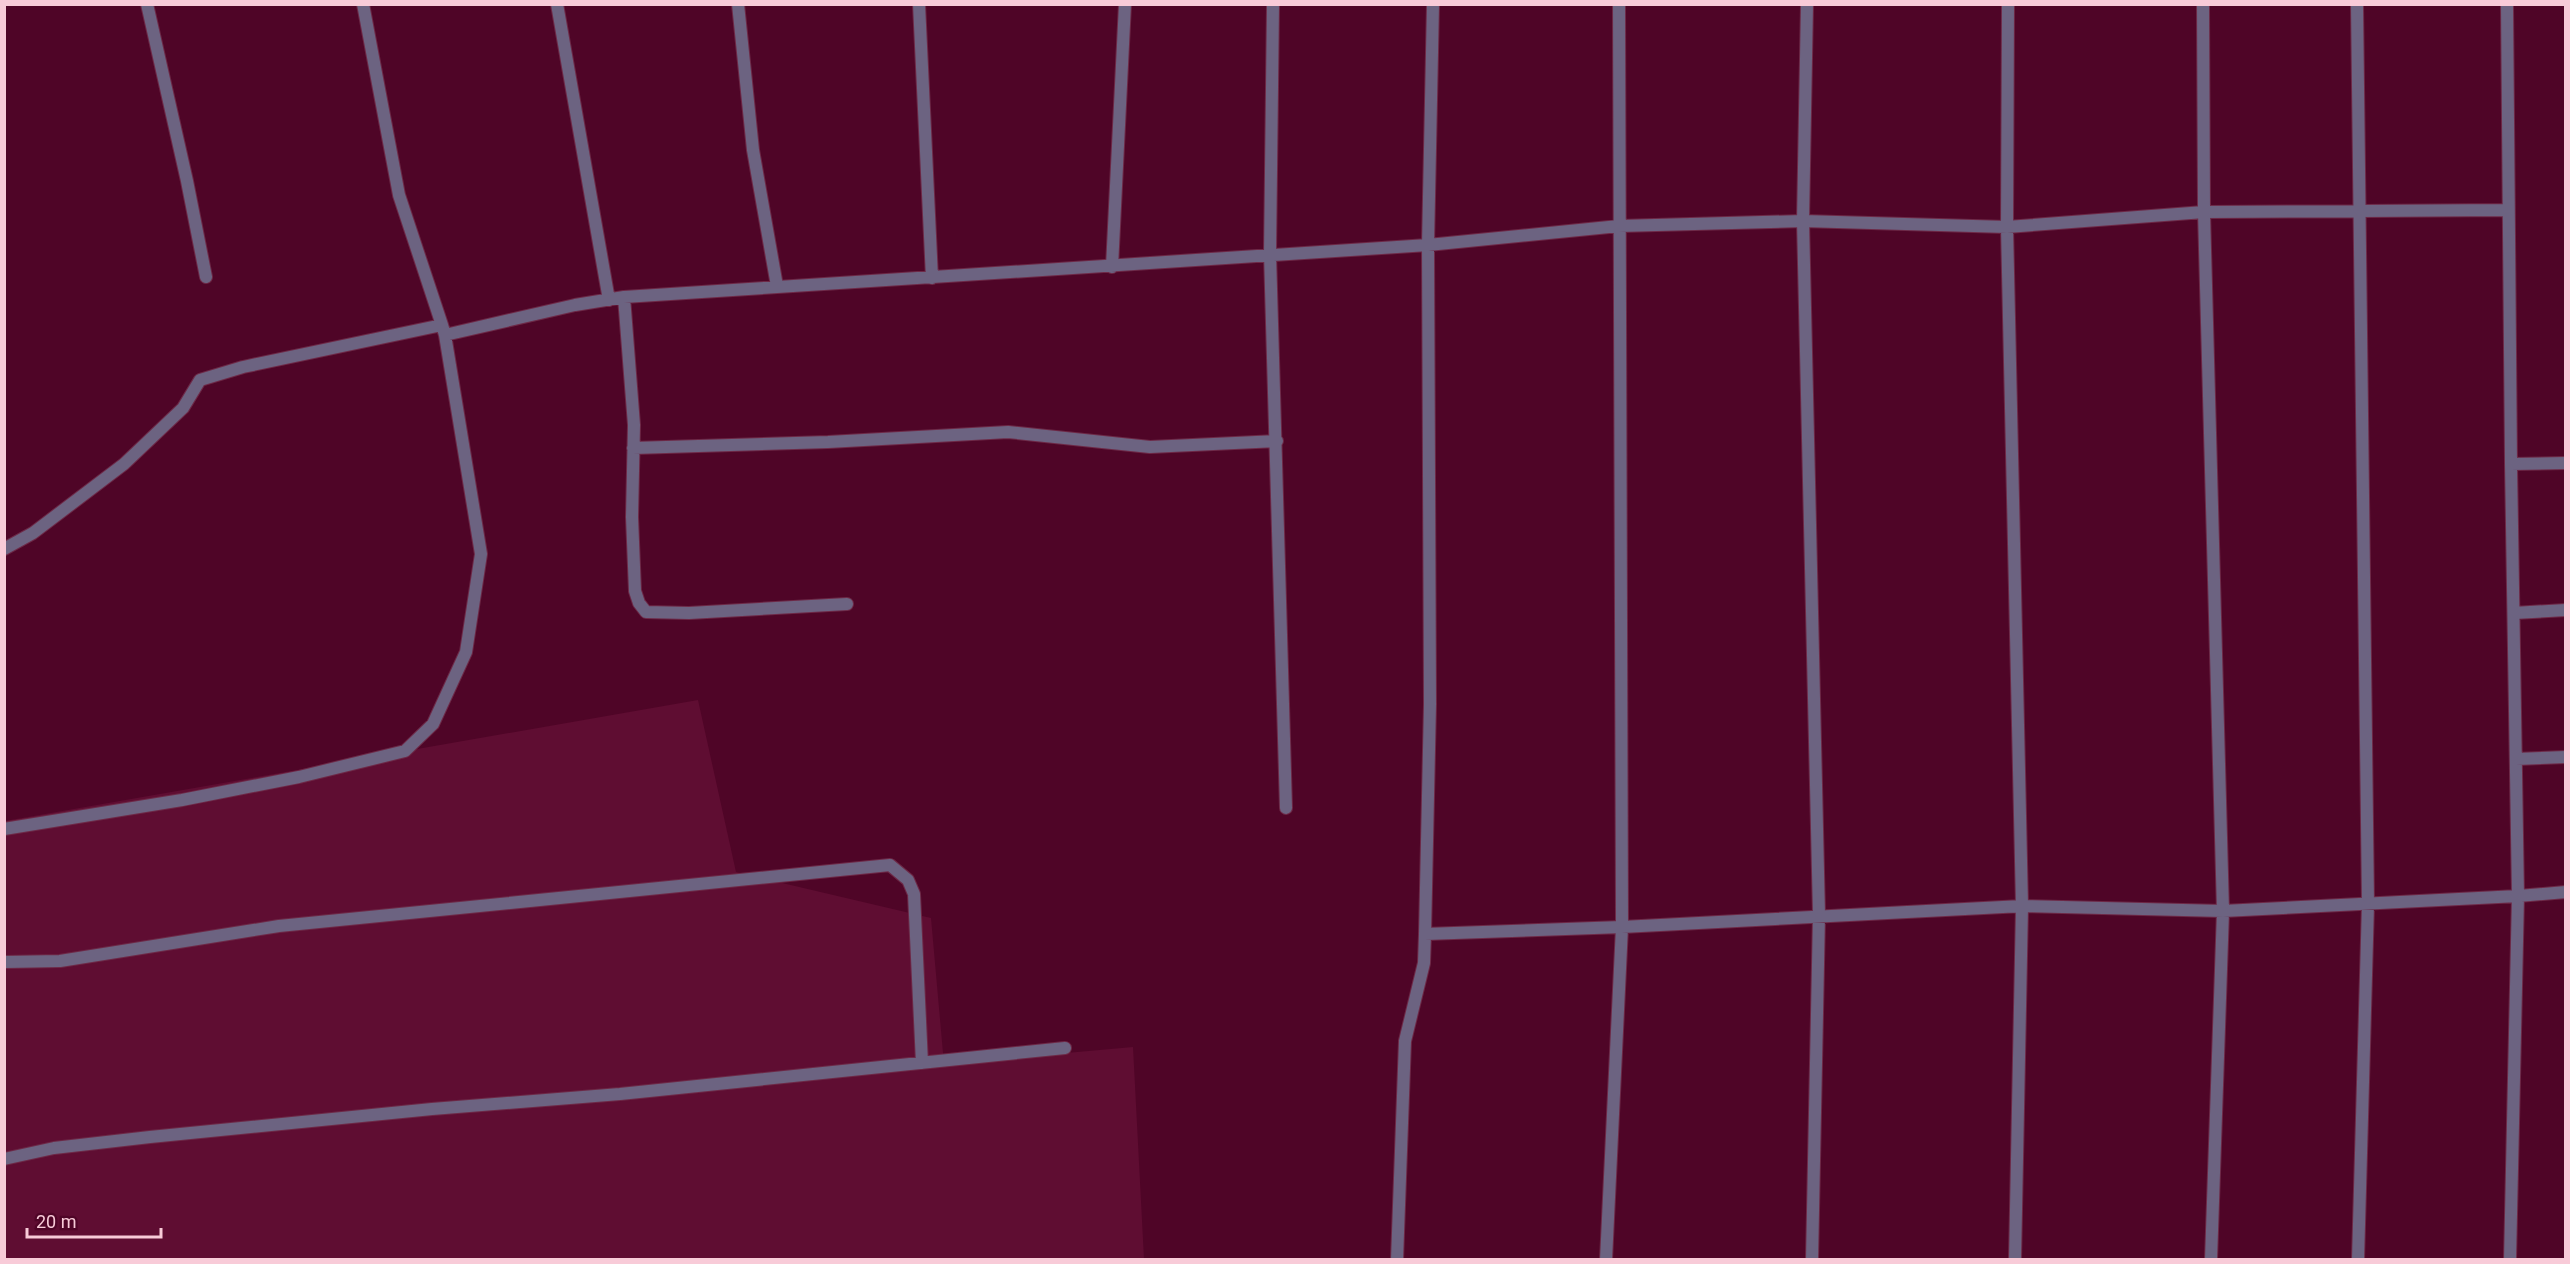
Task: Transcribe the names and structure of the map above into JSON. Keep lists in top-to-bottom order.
{
  "scale_bar": "20 m"
}
